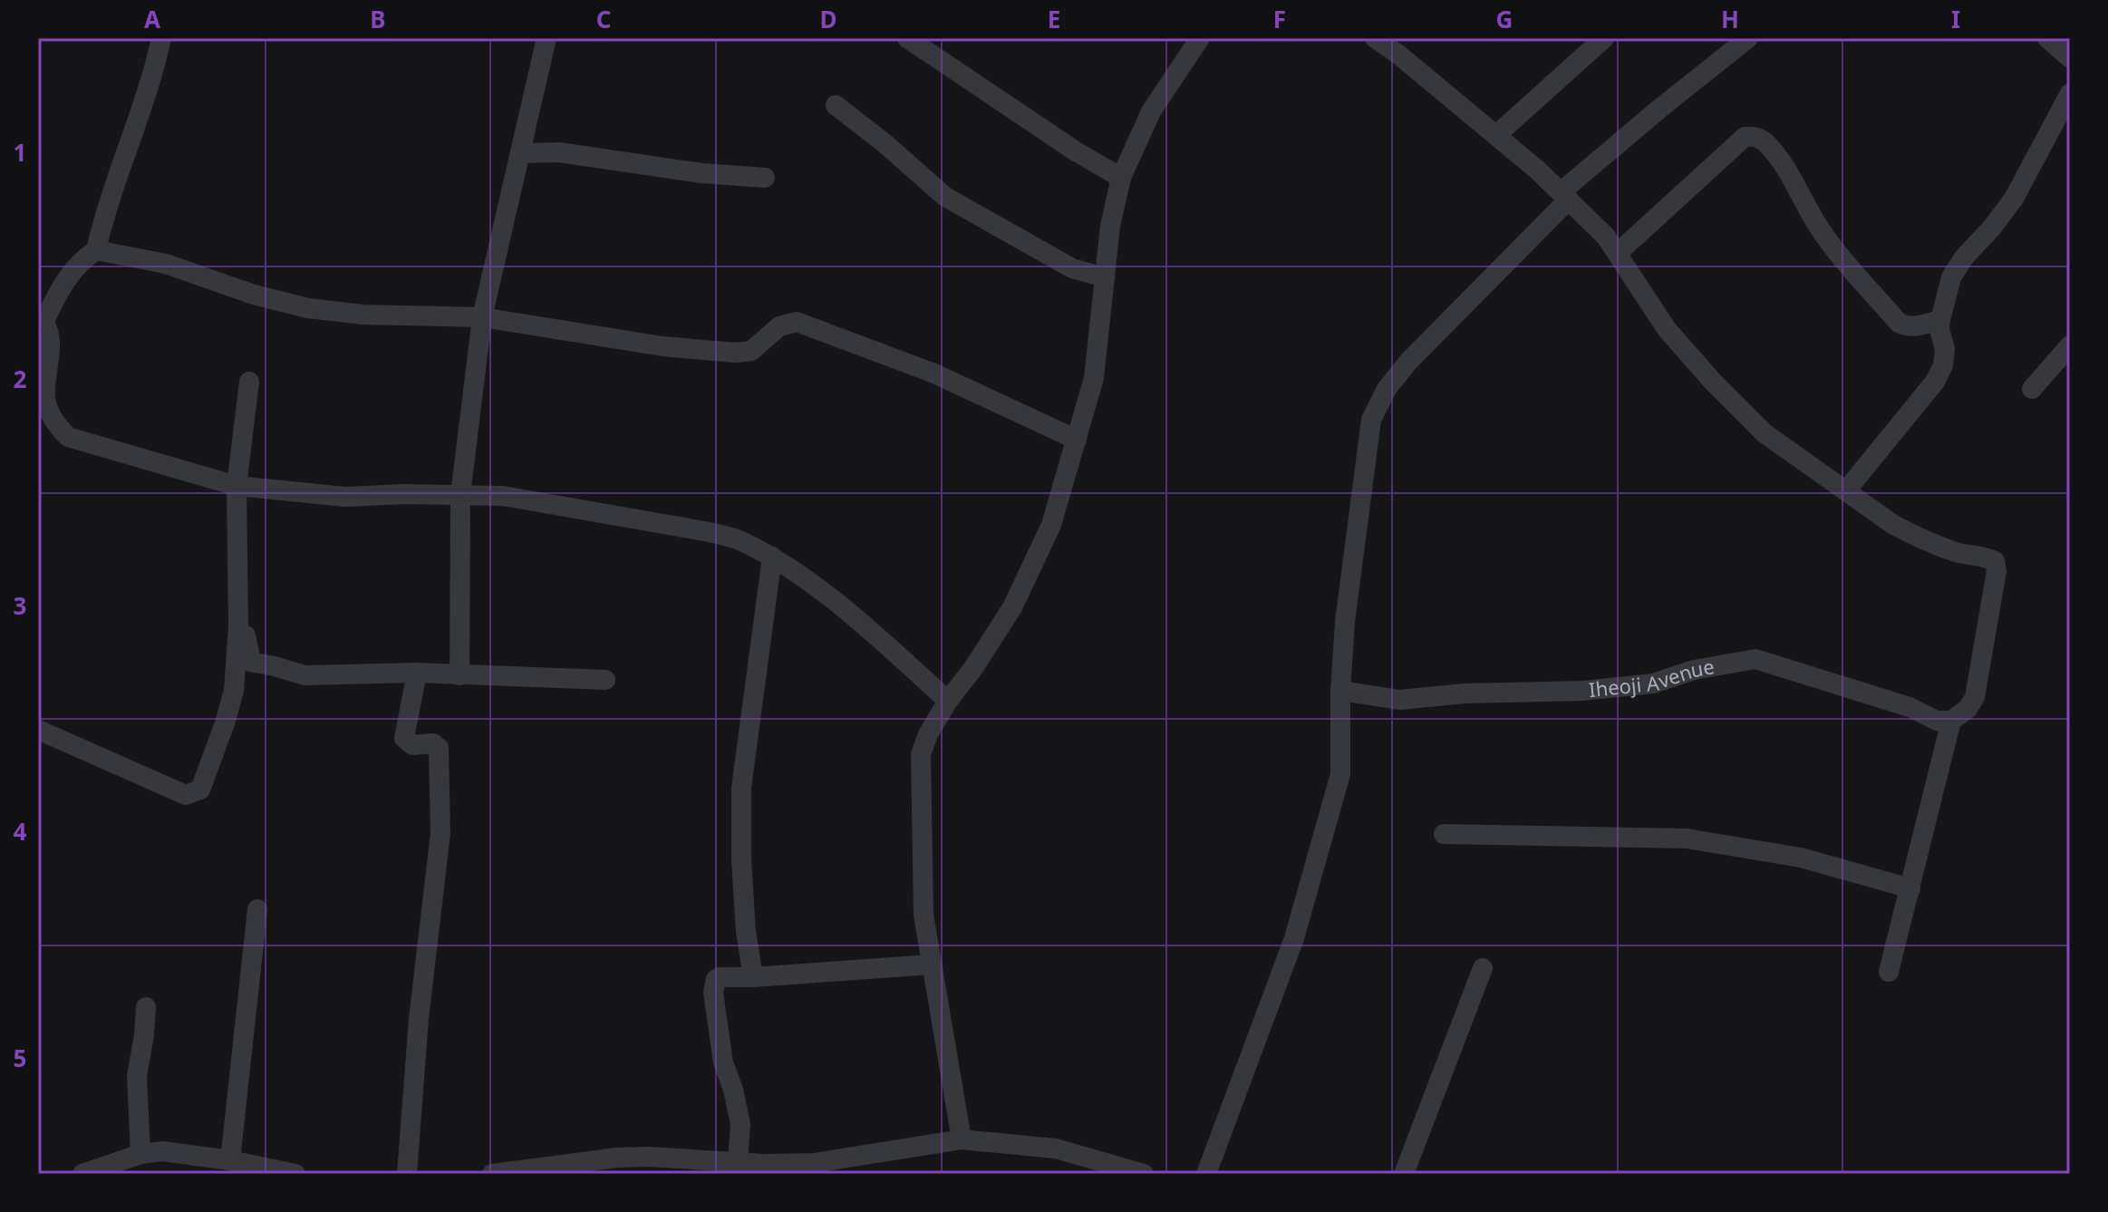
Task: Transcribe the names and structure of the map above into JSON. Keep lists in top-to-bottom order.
{
  "streets": {
    "street": ["Iheoji Avenue"]
  },
  "grid": {
    "columns": [
      "A",
      "B",
      "C",
      "D",
      "E",
      "F",
      "G",
      "H",
      "I"
    ],
    "rows": [
      "1",
      "2",
      "3",
      "4",
      "5"
    ]
  }
}
